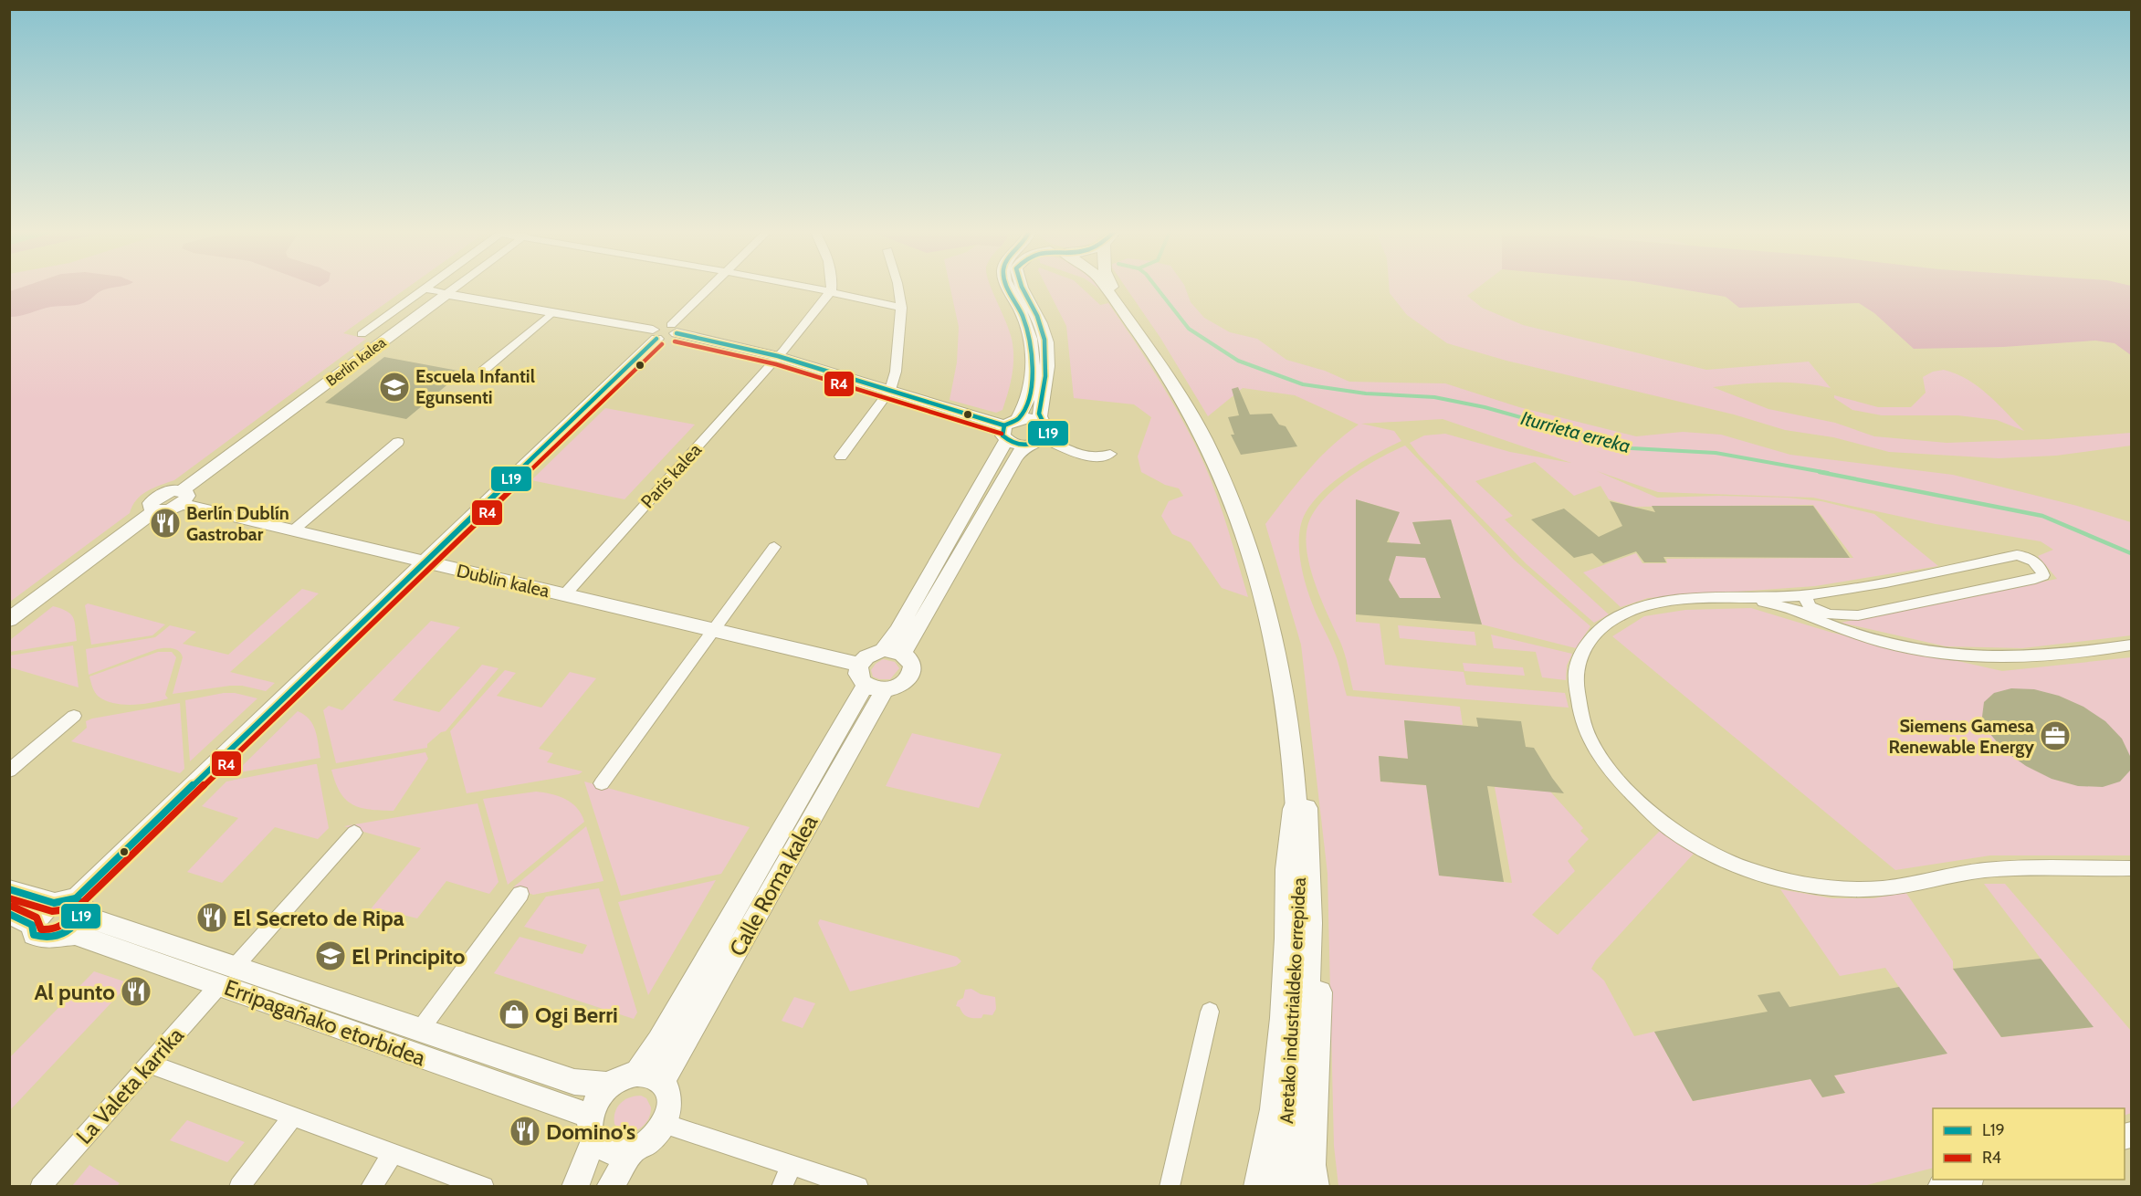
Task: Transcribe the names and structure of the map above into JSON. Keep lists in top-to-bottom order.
{
  "streets": {
    "street": [
      "Berlin kalea",
      "Paris kalea",
      "Dublin kalea",
      "Calle Roma kalea",
      "Aretako industrialdeko errepidea",
      "Erripagañako etorbidea",
      "La Valeta karrika"
    ]
  },
  "crossings": [
    ["Berlin kalea", "Dublin kalea"],
    ["Paris kalea", "Dublin kalea"],
    ["Dublin kalea", "Calle Roma kalea"],
    ["Calle Roma kalea", "Erripagañako etorbidea"],
    ["Erripagañako etorbidea", "La Valeta karrika"]
  ],
  "water": ["Iturrieta erreka"],
  "places": {
    "school or university": ["Escuela Infantil Egunsenti", "El Principito"],
    "restaurant": [
      "Berlín Dublín Gastrobar",
      "El Secreto de Ripa",
      "Al punto",
      "Domino's"
    ],
    "office": ["Siemens Gamesa Renewable Energy"],
    "shop": ["Ogi Berri"]
  },
  "lines": ["transit line L19", "transit line R4"],
  "legend": ["L19", "R4"]
}
